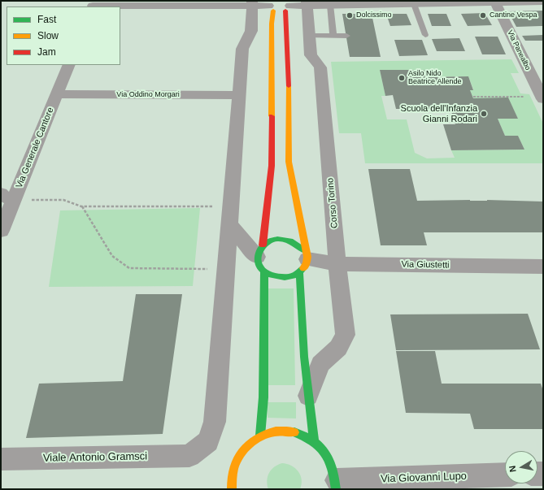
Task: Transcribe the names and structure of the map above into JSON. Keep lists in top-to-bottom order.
{
  "streets": {
    "street": [
      "Via Panealbo",
      "Via Oddino Morgari",
      "Via Generale Cantore",
      "Corso Torino",
      "Via Giustetti",
      "Viale Antonio Gramsci",
      "Via Giovanni Lupo"
    ]
  },
  "crossings": [
    ["Via Oddino Morgari", "Via Generale Cantore"],
    ["Corso Torino", "Via Giustetti"]
  ],
  "places": [
    "Dolcissimo",
    "Cantine Vespa",
    "Asilo Nido Beatrice Allende",
    "Scuola dell'Infanzia Gianni Rodari"
  ],
  "legend": ["Fast", "Slow", "Jam"],
  "north": "left"
}
